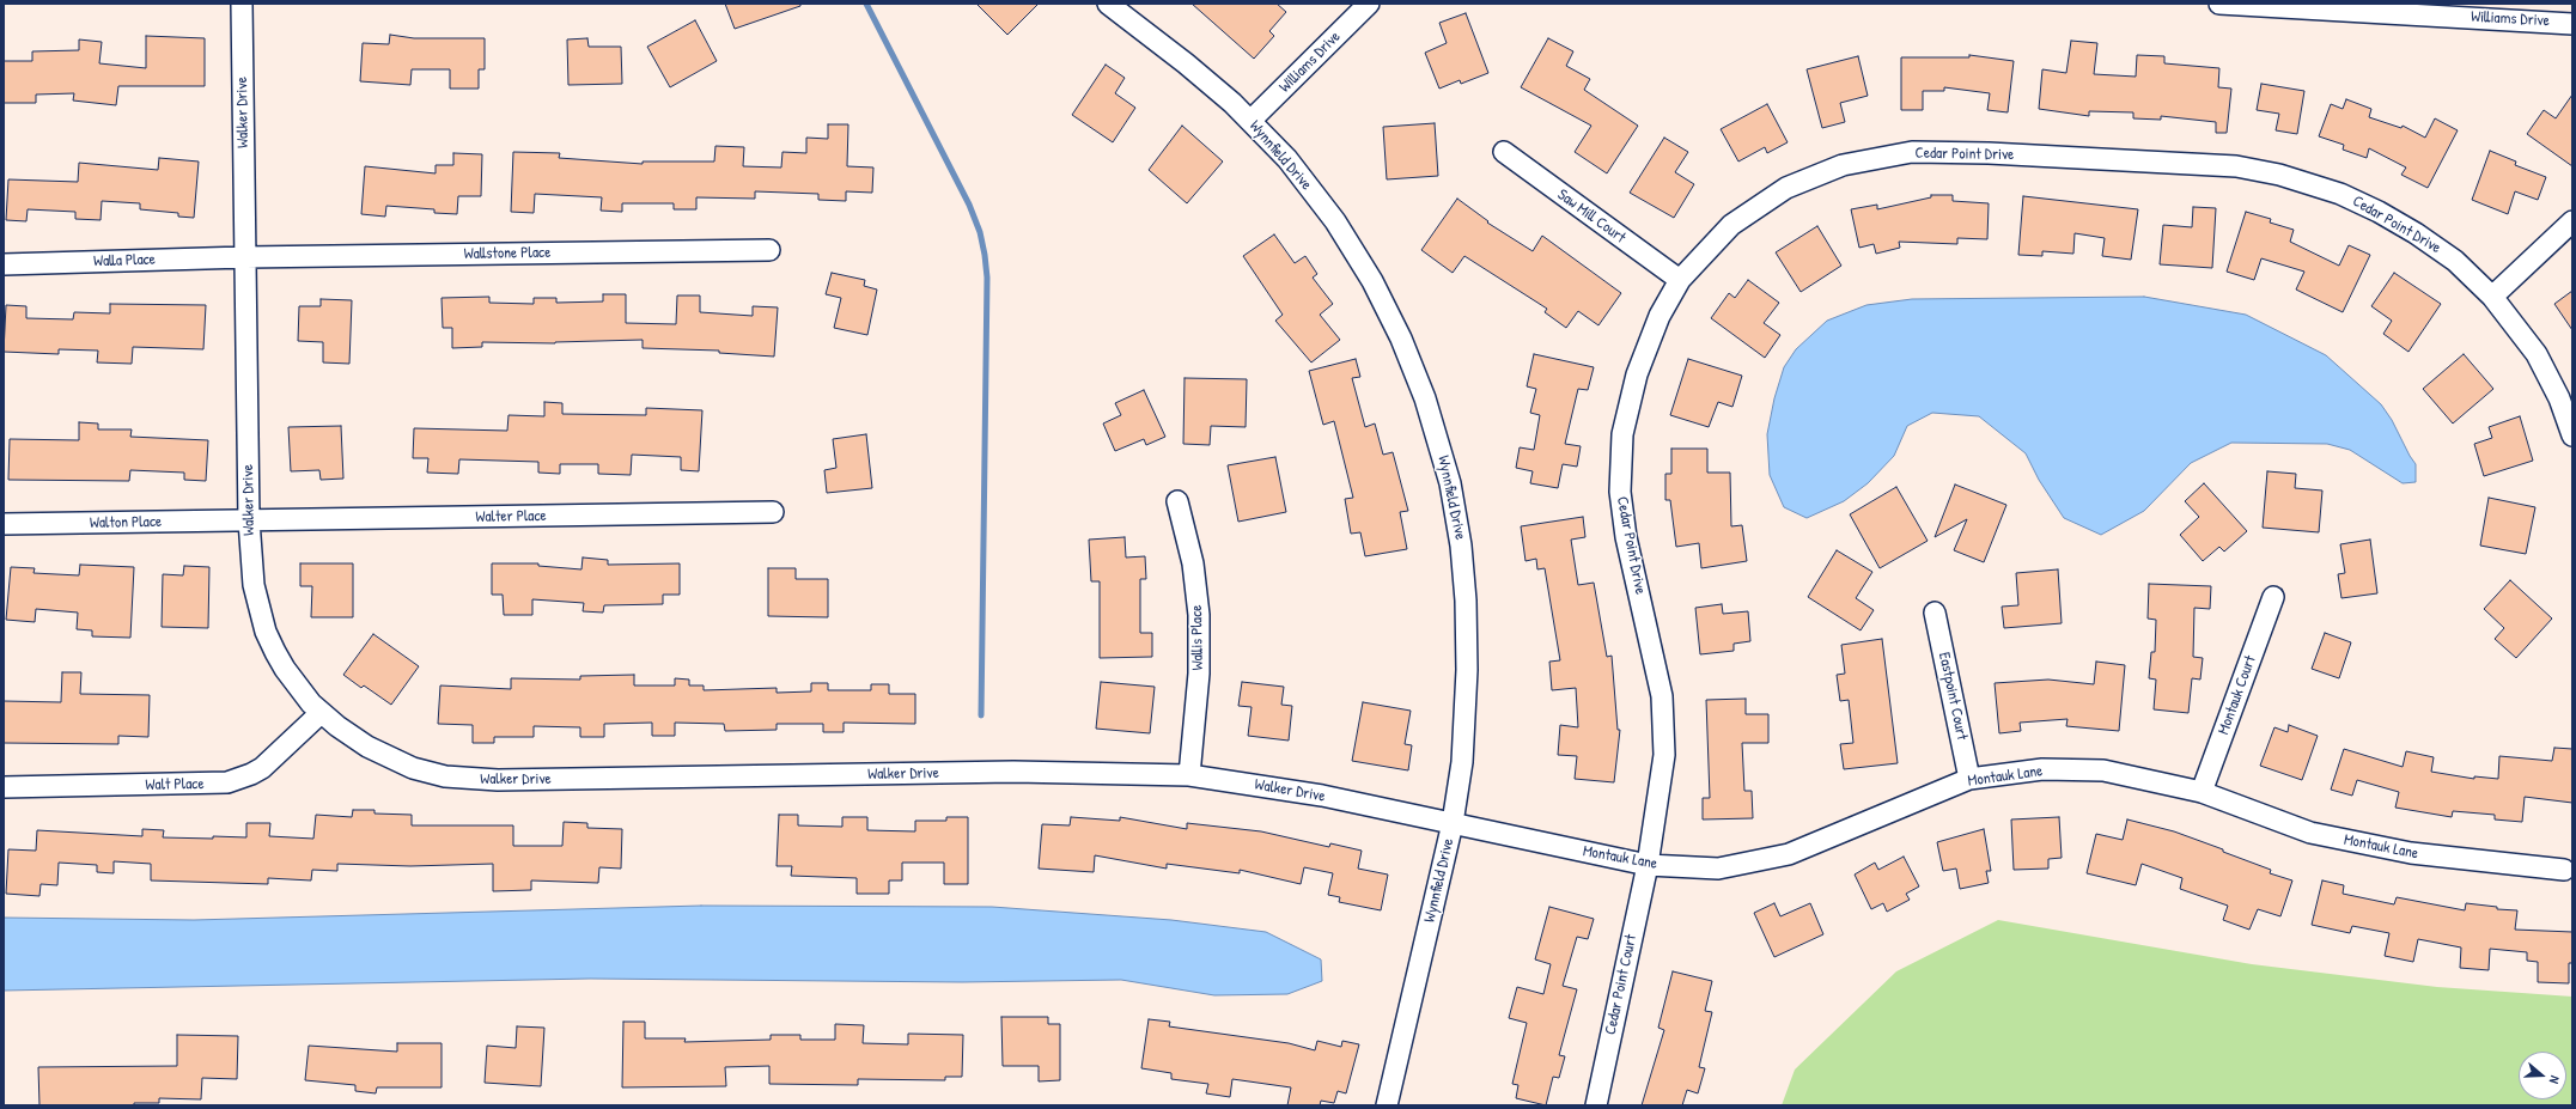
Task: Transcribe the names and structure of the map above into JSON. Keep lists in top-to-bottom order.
{
  "streets": {
    "street": [
      "Williams Drive",
      "Walker Drive",
      "Cedar Point Drive",
      "Wynnfield Drive",
      "Saw Mill Court",
      "Wallstone Place",
      "Walla Place",
      "Walter Place",
      "Walton Place",
      "Wallis Place",
      "Montauk Court",
      "Eastpoint Court",
      "Montauk Lane",
      "Walt Place",
      "Cedar Point Court"
    ]
  },
  "crossings": [
    ["Williams Drive", "Wynnfield Drive"],
    ["Walker Drive", "Wynnfield Drive"],
    ["Walker Drive", "Wallstone Place"],
    ["Walker Drive", "Walla Place"],
    ["Walker Drive", "Walter Place"],
    ["Walker Drive", "Walton Place"],
    ["Walker Drive", "Wallis Place"],
    ["Walker Drive", "Montauk Lane"],
    ["Walker Drive", "Walt Place"],
    ["Cedar Point Drive", "Saw Mill Court"],
    ["Cedar Point Drive", "Montauk Lane"],
    ["Cedar Point Drive", "Cedar Point Court"],
    ["Wynnfield Drive", "Montauk Lane"],
    ["Wallstone Place", "Walla Place"],
    ["Walter Place", "Walton Place"],
    ["Montauk Court", "Montauk Lane"],
    ["Eastpoint Court", "Montauk Lane"],
    ["Montauk Lane", "Cedar Point Court"]
  ],
  "north": "right"
}
